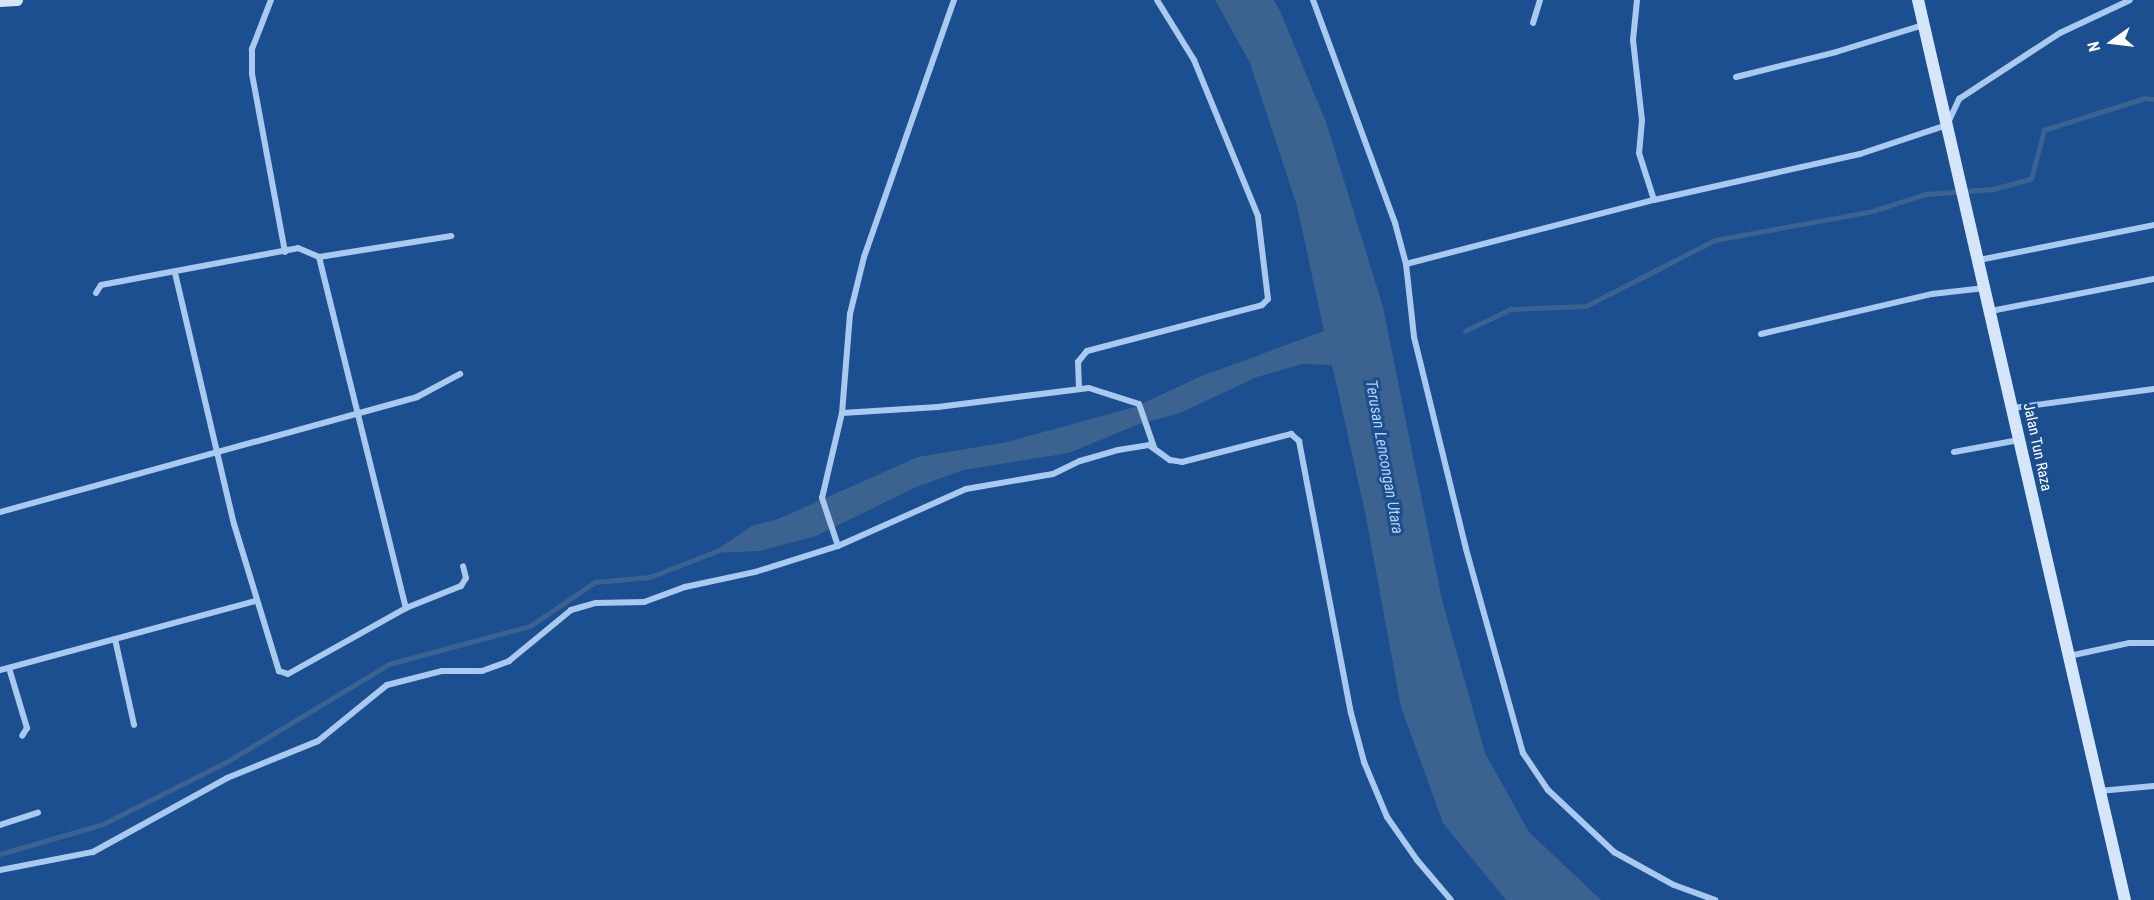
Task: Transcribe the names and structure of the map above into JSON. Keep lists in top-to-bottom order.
{
  "streets": {
    "main road": ["Jalan Tun Raza"]
  },
  "water": ["Terusan Lencongan Utara"],
  "north": "left"
}
